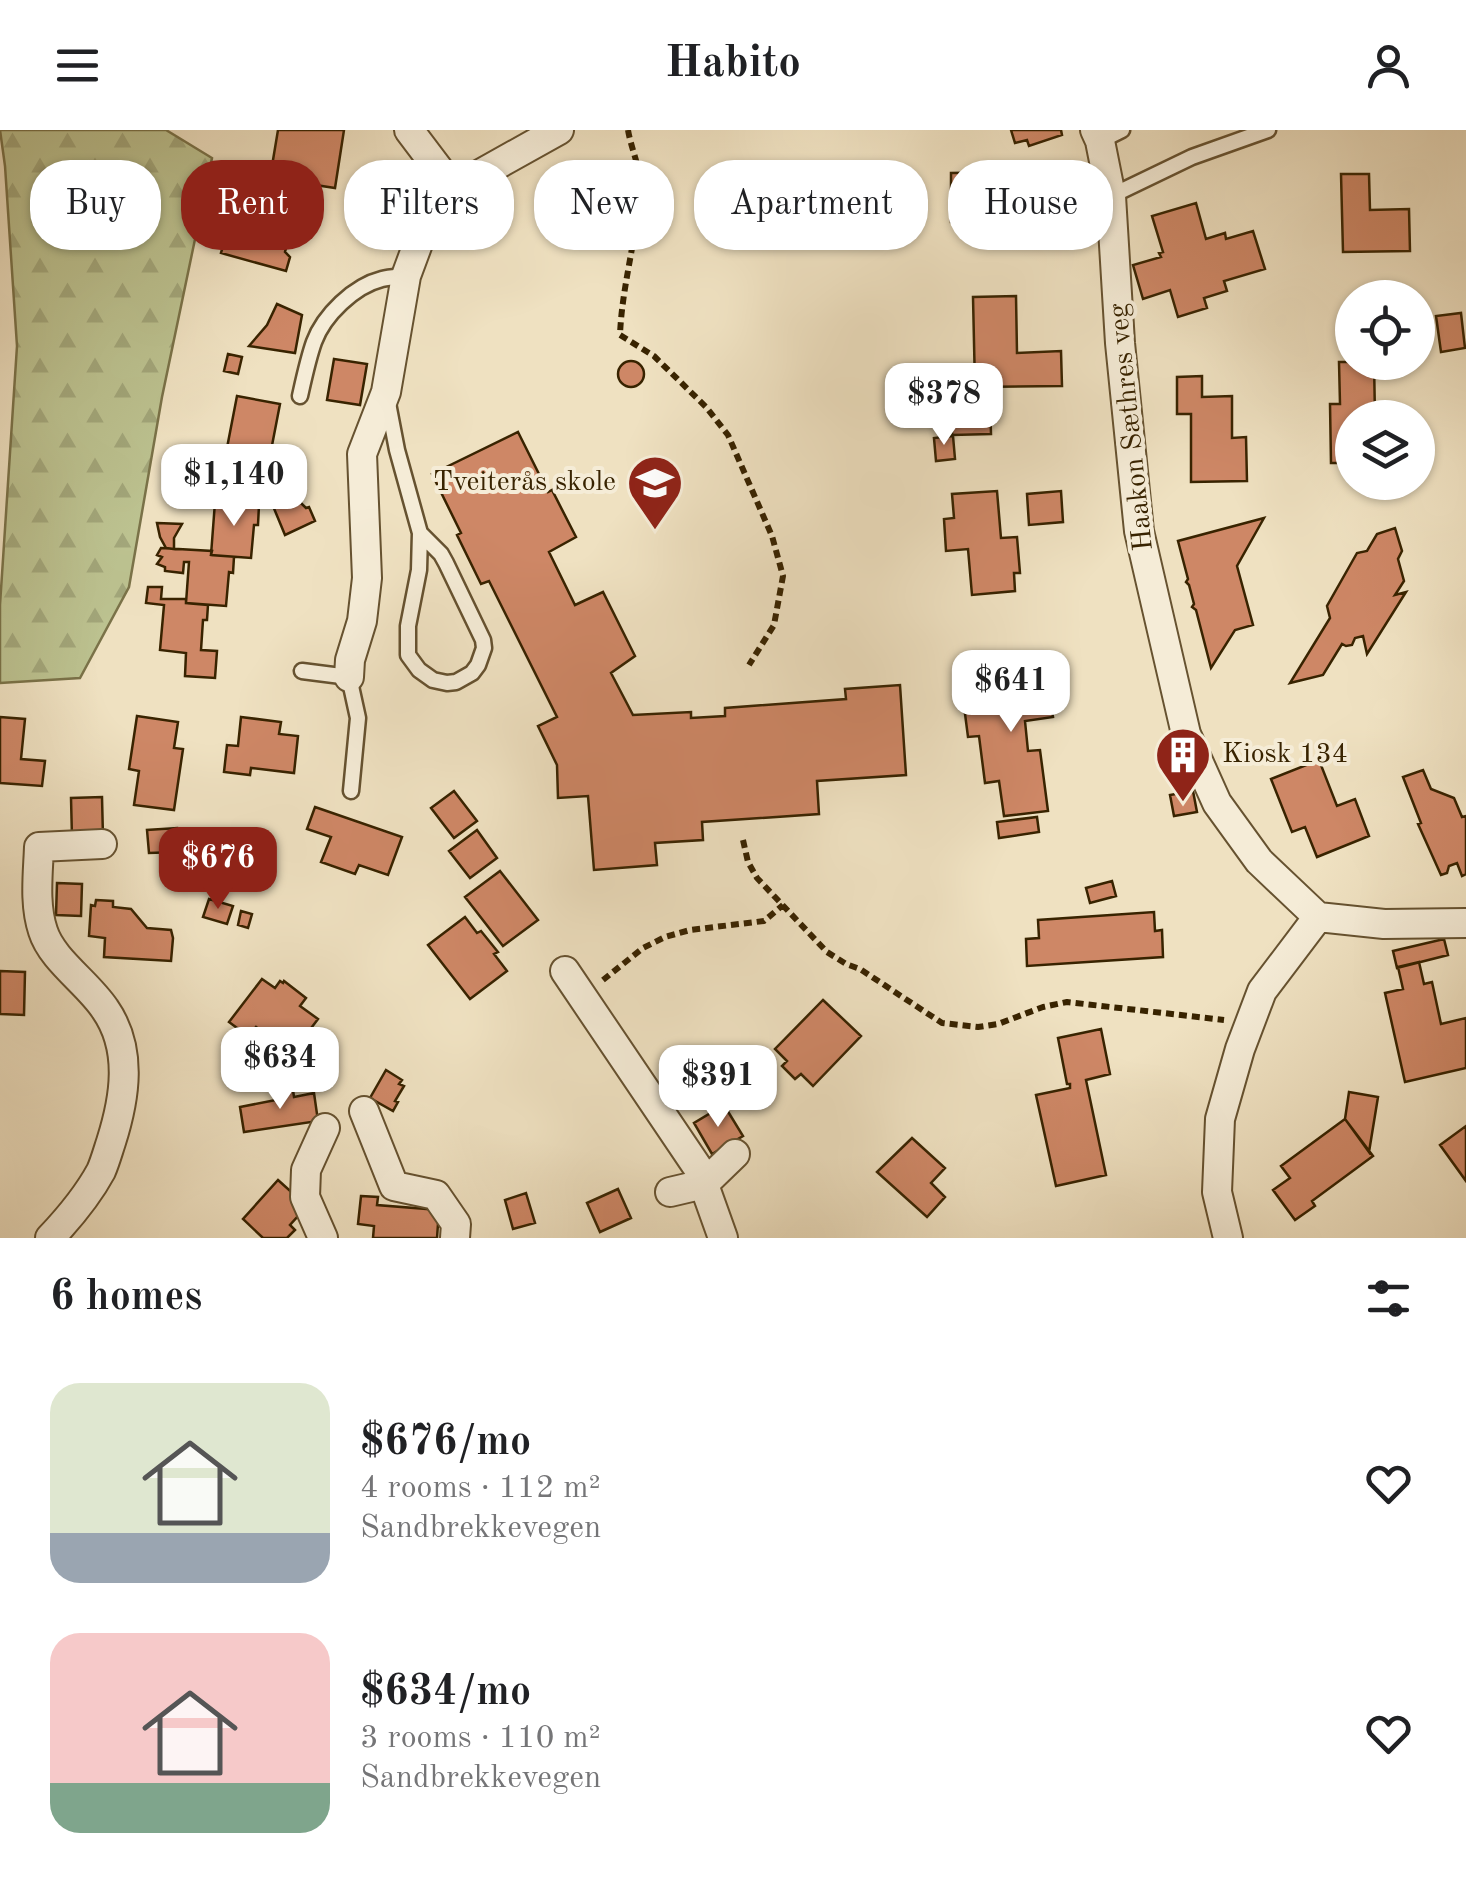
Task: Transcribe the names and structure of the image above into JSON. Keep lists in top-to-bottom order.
{
  "streets": {
    "street": ["Haakon Sæthres veg"]
  },
  "places": {
    "school or university": ["Tveiterås skole"],
    "building": ["Kiosk 134"]
  },
  "page": {
    "header": "Habito",
    "chip": [
      "Buy",
      "Rent",
      "Filters",
      "New",
      "Apartment",
      "House"
    ],
    "price": [
      "$378",
      "$1,140",
      "$641",
      "$676",
      "$634",
      "$391"
    ],
    "heading": "6 homes",
    "list": [
      {
        "name": "$676/mo",
        "note": "4 rooms · 112 m² · Sandbrekkevegen"
      },
      {
        "name": "$634/mo",
        "note": "3 rooms · 110 m² · Sandbrekkevegen"
      }
    ]
  }
}
